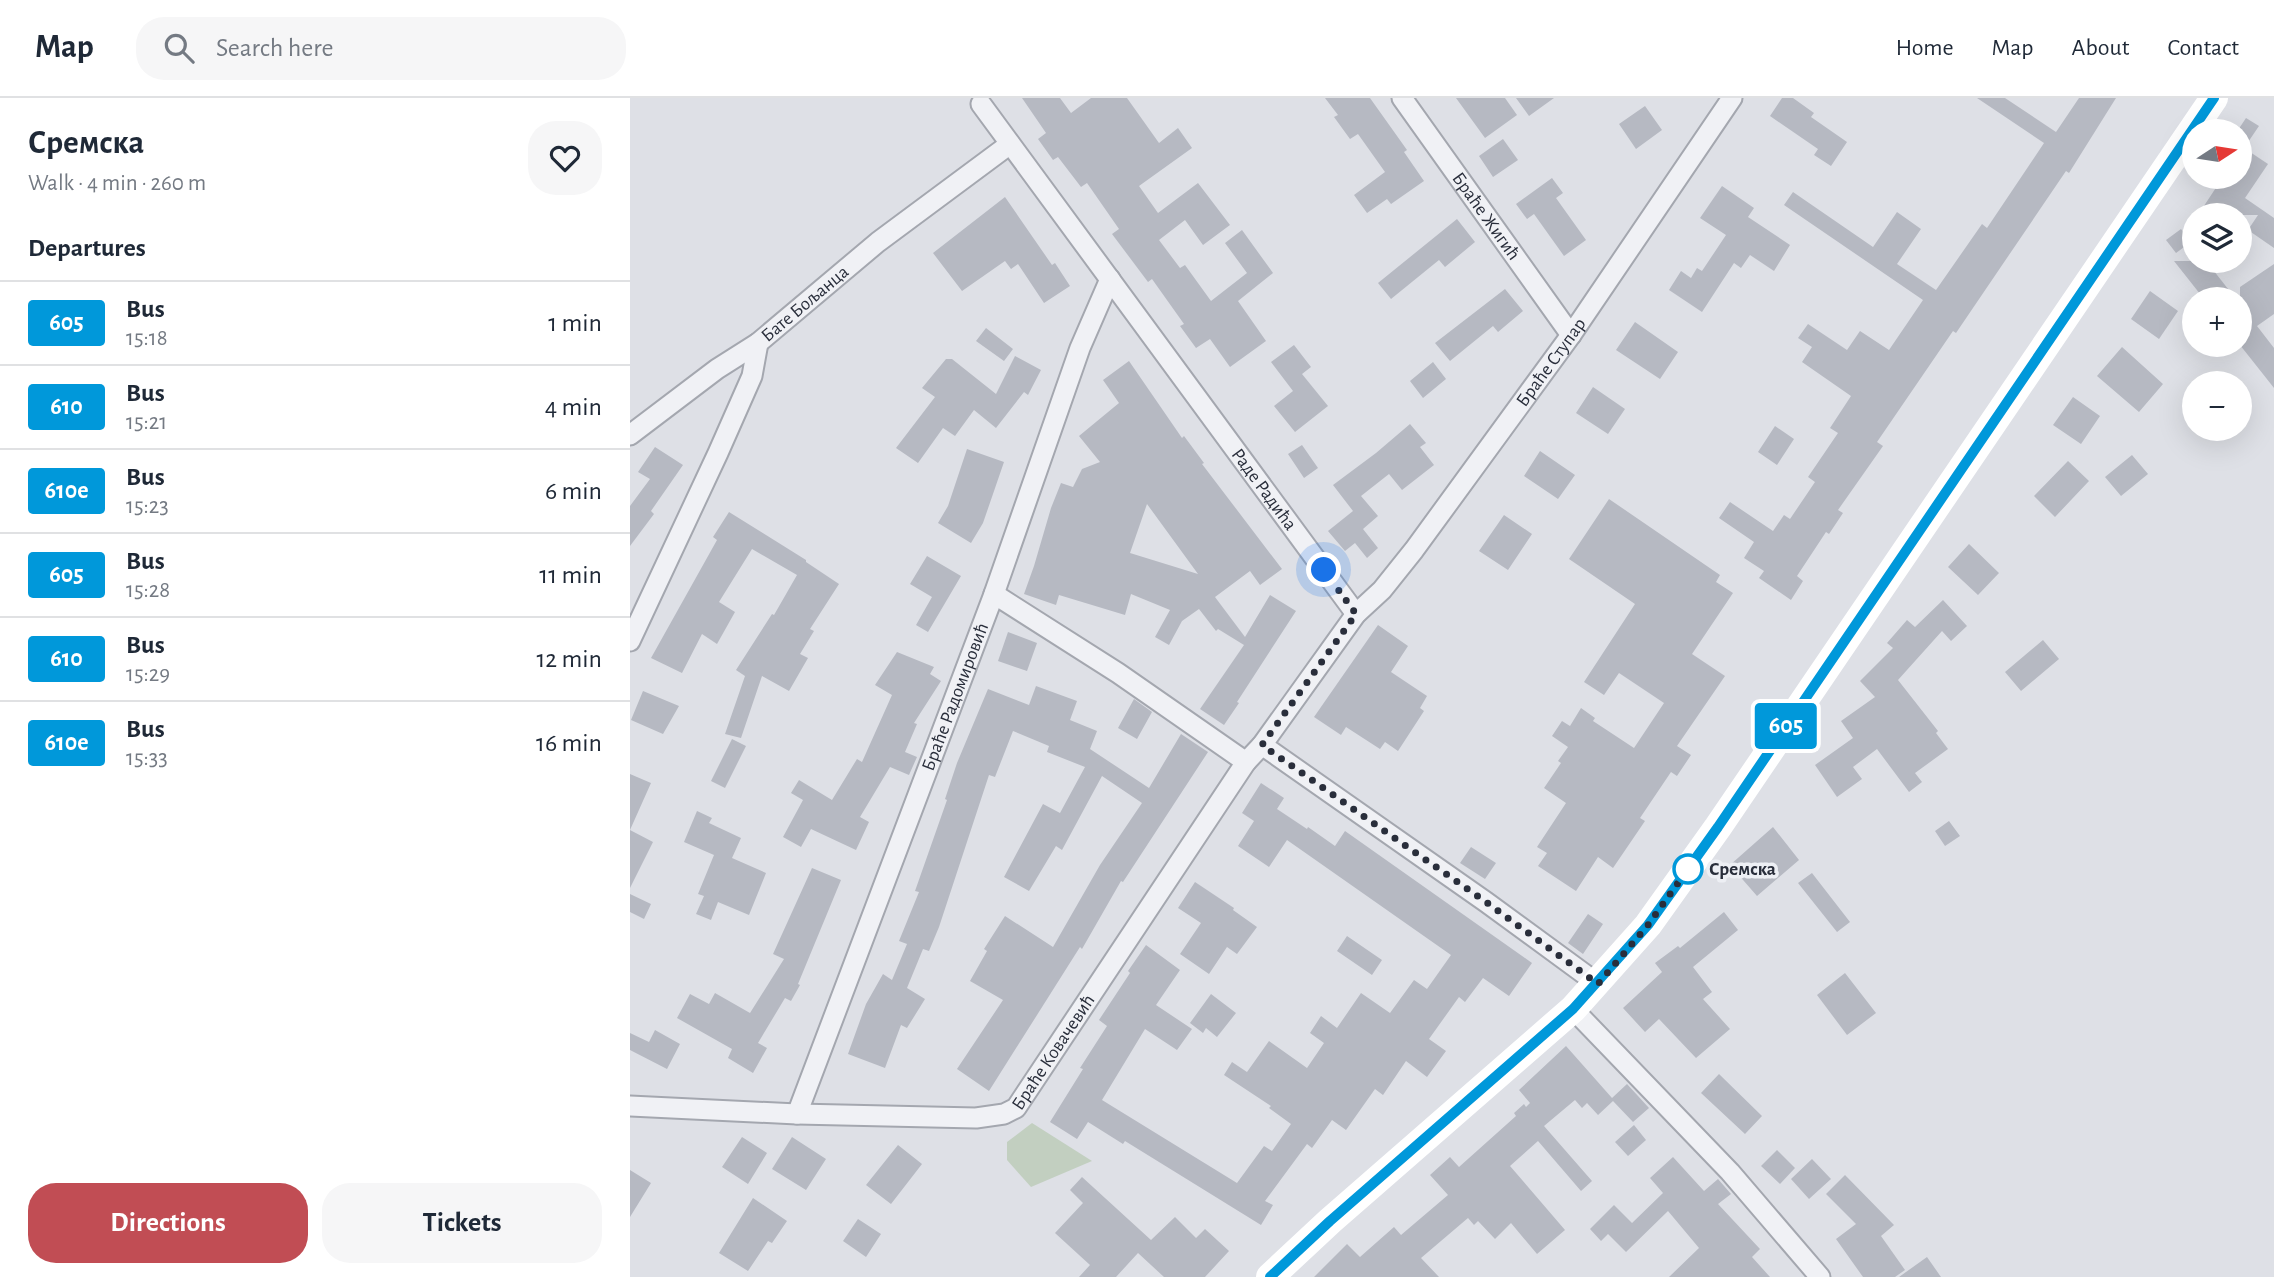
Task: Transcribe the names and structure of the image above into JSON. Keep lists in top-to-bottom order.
{
  "streets": {
    "street": [
      "Браће Жигић",
      "Бате Бољанца",
      "Браће Ступар",
      "Раде Радића",
      "Браће Радомировић",
      "Браће Ковачевић"
    ]
  },
  "crossings": [
    ["Браће Жигић", "Браће Ступар"],
    ["Бате Бољанца", "Раде Радића"],
    ["Браће Ступар", "Раде Радића"],
    ["Раде Радића", "Браће Радомировић"],
    ["Браће Радомировић", "Браће Ковачевић"]
  ],
  "places": ["Сремска"],
  "lines": ["bus line 605"],
  "north": "right",
  "page": {
    "header": "Map",
    "search": "Search here",
    "nav": [
      "Home",
      "Map",
      "About",
      "Contact"
    ],
    "heading": [
      ["Сремска", "Walk · 4 min · 260 m"],
      "Departures"
    ],
    "on_map": "605",
    "map_buttons": ["+", "−"],
    "list": [
      {
        "mark": "605",
        "name": "Bus",
        "note": "15:18",
        "value": "1 min"
      },
      {
        "mark": "610",
        "name": "Bus",
        "note": "15:21",
        "value": "4 min"
      },
      {
        "mark": "610e",
        "name": "Bus",
        "note": "15:23",
        "value": "6 min"
      },
      {
        "mark": "605",
        "name": "Bus",
        "note": "15:28",
        "value": "11 min"
      },
      {
        "mark": "610",
        "name": "Bus",
        "note": "15:29",
        "value": "12 min"
      },
      {
        "mark": "610e",
        "name": "Bus",
        "note": "15:33",
        "value": "16 min"
      }
    ],
    "buttons": ["Directions", "Tickets"]
  }
}
